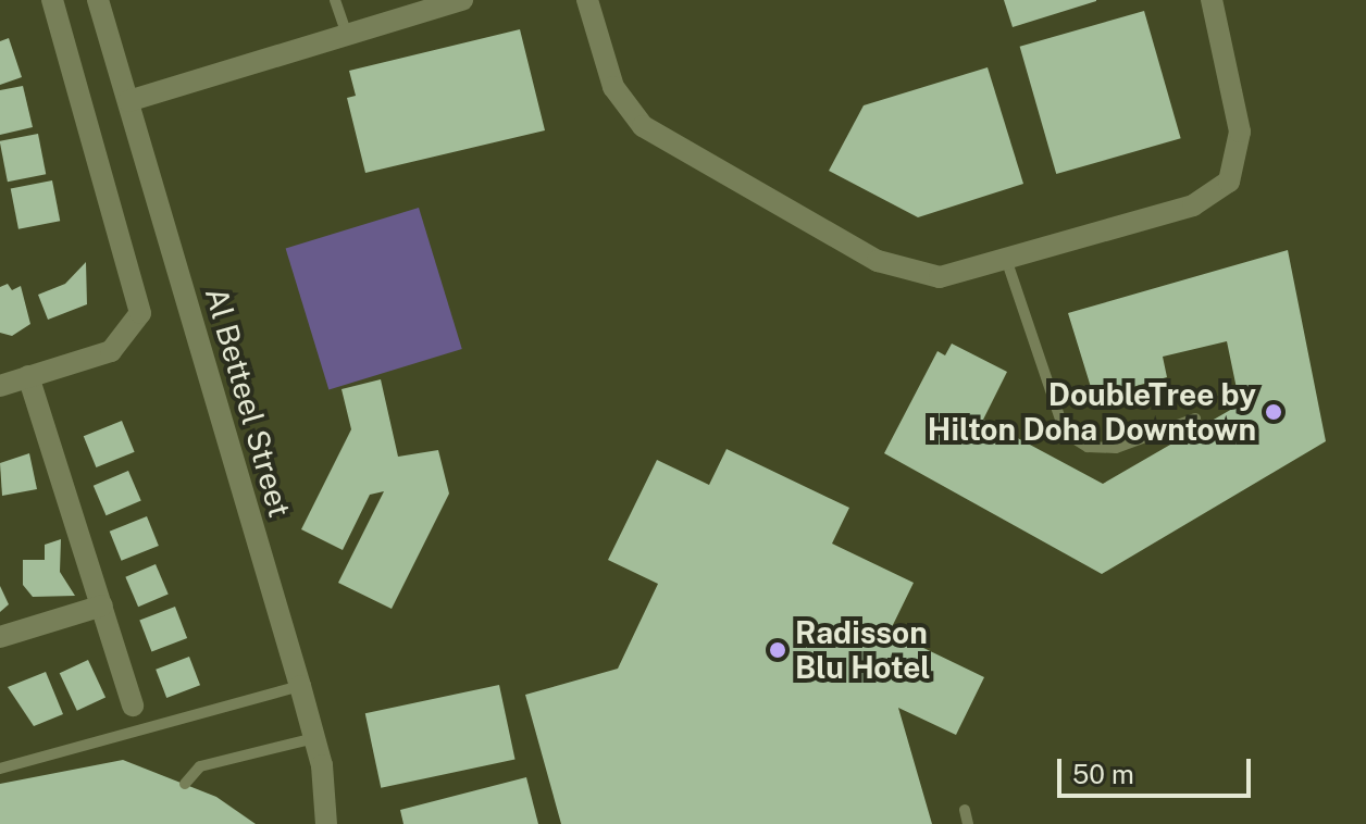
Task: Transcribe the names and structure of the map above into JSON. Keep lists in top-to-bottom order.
{
  "streets": {
    "street": ["Al Betteel Street"]
  },
  "places": ["DoubleTree by Hilton Doha Downtown", "Radisson Blu Hotel"],
  "scale_bar": "50 m"
}
